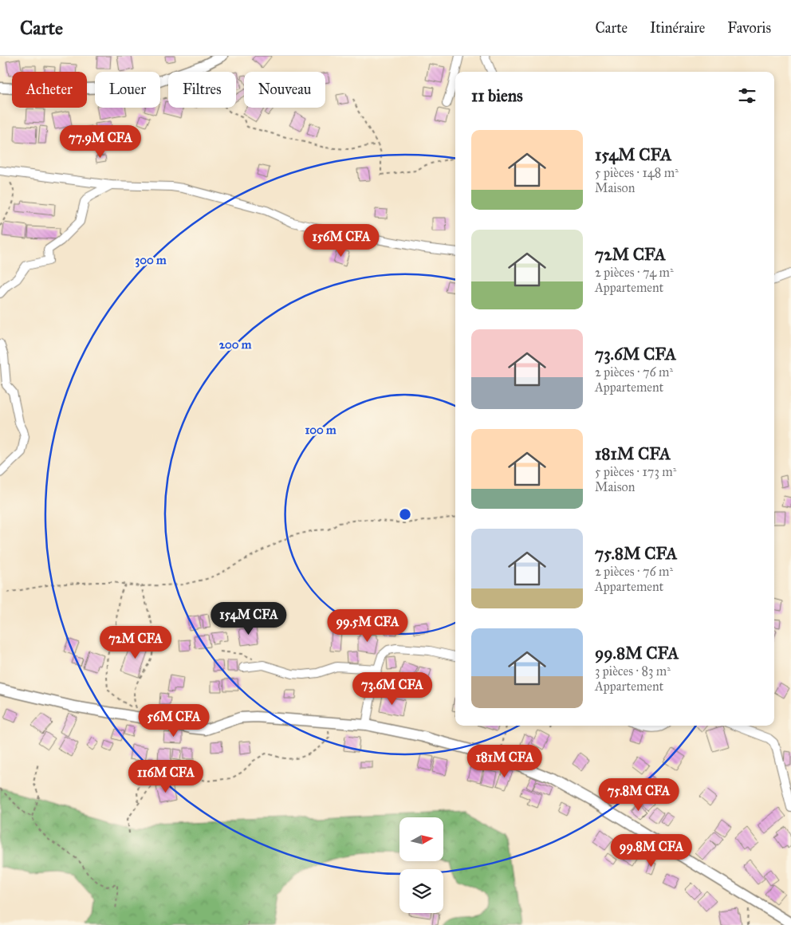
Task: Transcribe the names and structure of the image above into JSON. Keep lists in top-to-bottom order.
{
  "north": "right",
  "page": {
    "header": "Carte",
    "nav": ["Carte", "Itinéraire", "Favoris"],
    "chip": [
      "Acheter",
      "Louer",
      "Filtres",
      "Nouveau"
    ],
    "heading": "11 biens",
    "list": [
      {
        "name": "154M CFA",
        "note": "5 pièces · 148 m² · Maison"
      },
      {
        "name": "72M CFA",
        "note": "2 pièces · 74 m² · Appartement"
      },
      {
        "name": "73.6M CFA",
        "note": "2 pièces · 76 m² · Appartement"
      },
      {
        "name": "181M CFA",
        "note": "5 pièces · 173 m² · Maison"
      },
      {
        "name": "75.8M CFA",
        "note": "2 pièces · 76 m² · Appartement"
      },
      {
        "name": "99.8M CFA",
        "note": "3 pièces · 83 m² · Appartement"
      }
    ],
    "price": [
      "77.9M CFA",
      "156M CFA",
      "154M CFA",
      "99.5M CFA",
      "72M CFA",
      "73.6M CFA",
      "56M CFA",
      "181M CFA",
      "116M CFA",
      "75.8M CFA",
      "99.8M CFA"
    ]
  },
  "rings": ["300 m", "200 m", "100 m"]
}
